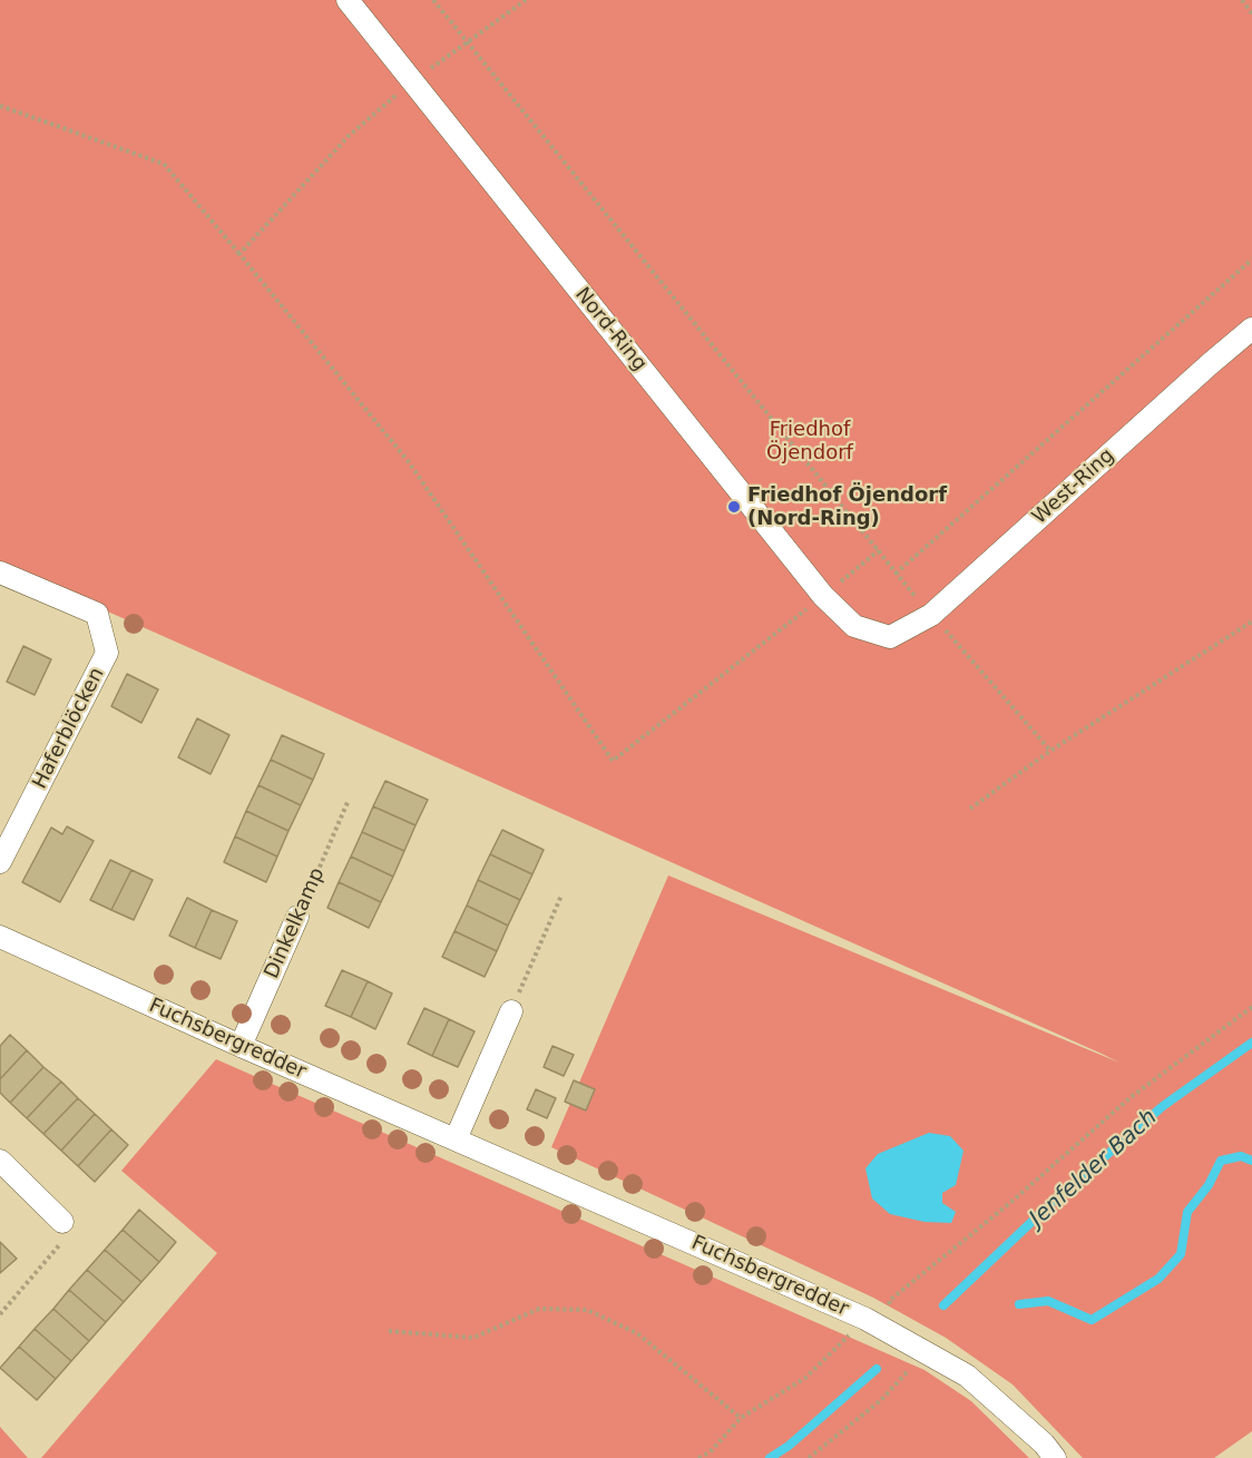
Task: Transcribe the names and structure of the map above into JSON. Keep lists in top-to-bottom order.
{
  "streets": {
    "street": [
      "Nord-Ring",
      "West-Ring",
      "Haferblöcken",
      "Dinkelkamp",
      "Fuchsbergredder"
    ]
  },
  "crossings": [
    ["Nord-Ring", "West-Ring"],
    ["Dinkelkamp", "Fuchsbergredder"]
  ],
  "water": ["Jenfelder Bach"],
  "parks": ["Friedhof Öjendorf"],
  "places": ["Friedhof Öjendorf (Nord-Ring)"]
}
